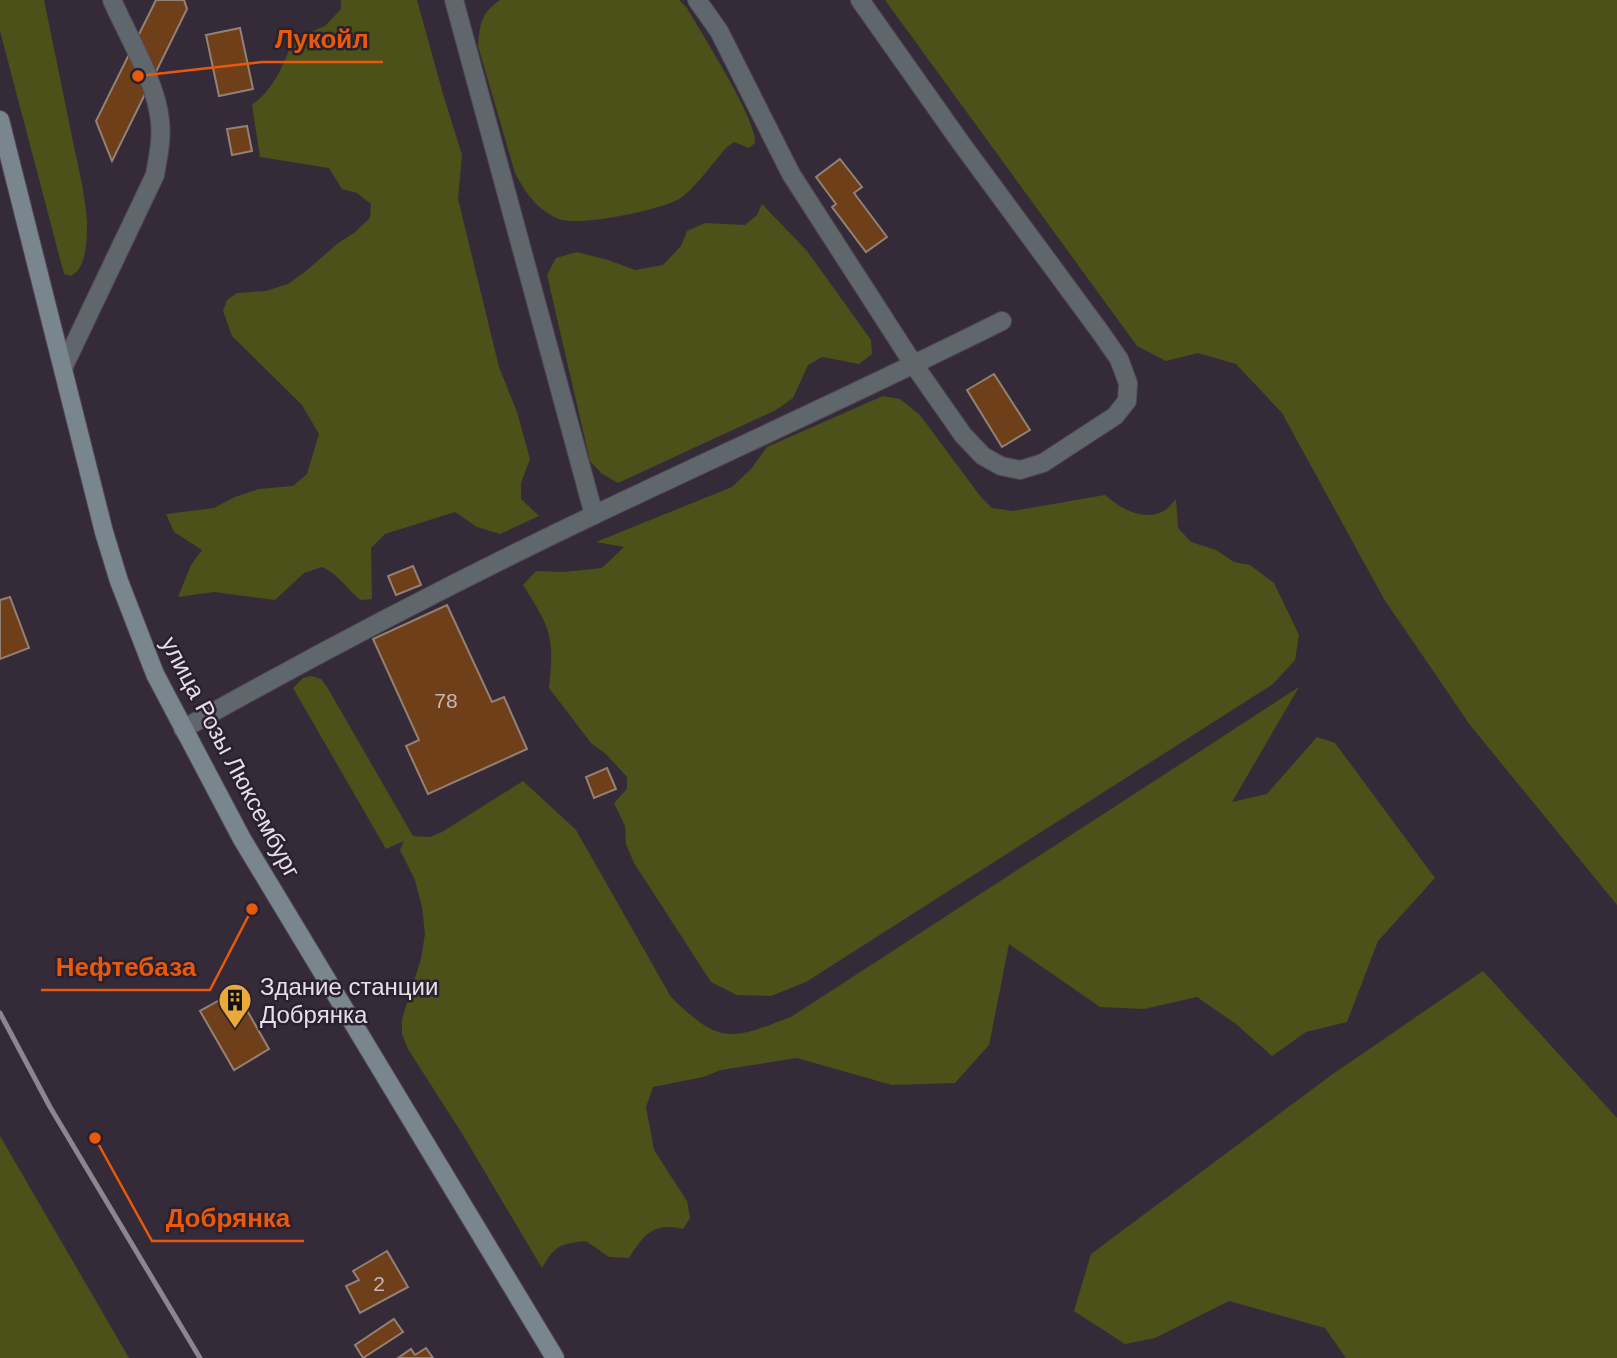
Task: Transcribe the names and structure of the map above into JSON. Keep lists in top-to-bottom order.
{
  "streets": {
    "street": ["улица Розы Люксембург"]
  },
  "places": {
    "other": ["Лукойл", "Нефтебаза", "Добрянка"],
    "building": ["Здание станции Добрянка"]
  },
  "house_numbers": ["78", "2"]
}
